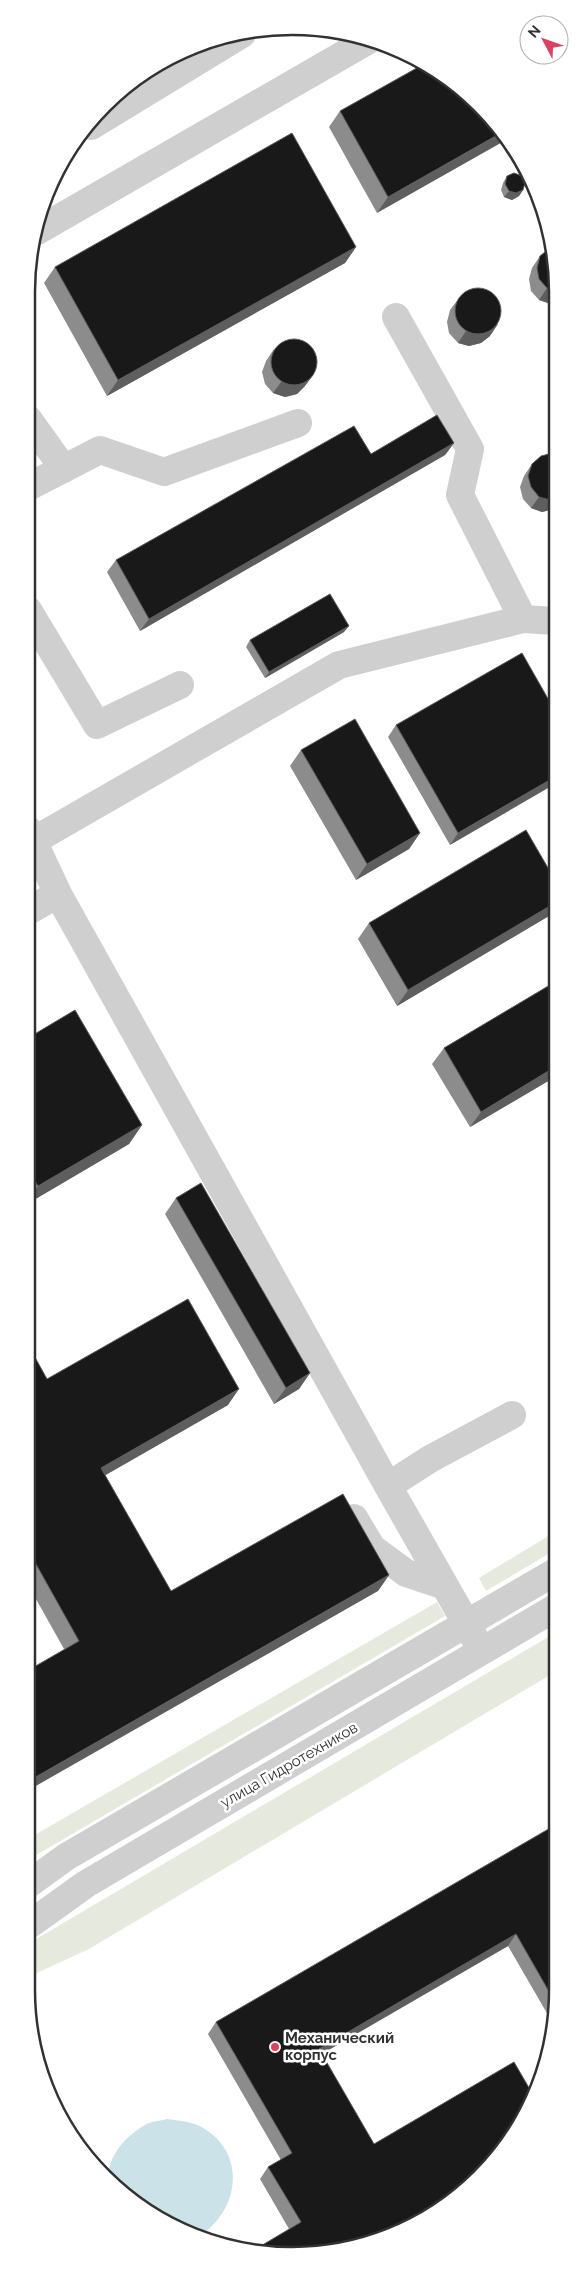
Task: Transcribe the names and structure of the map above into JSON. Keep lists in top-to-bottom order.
{
  "streets": {
    "street": ["улица Гидротехников"]
  },
  "places": ["Механический корпус"],
  "north": "top left"
}
